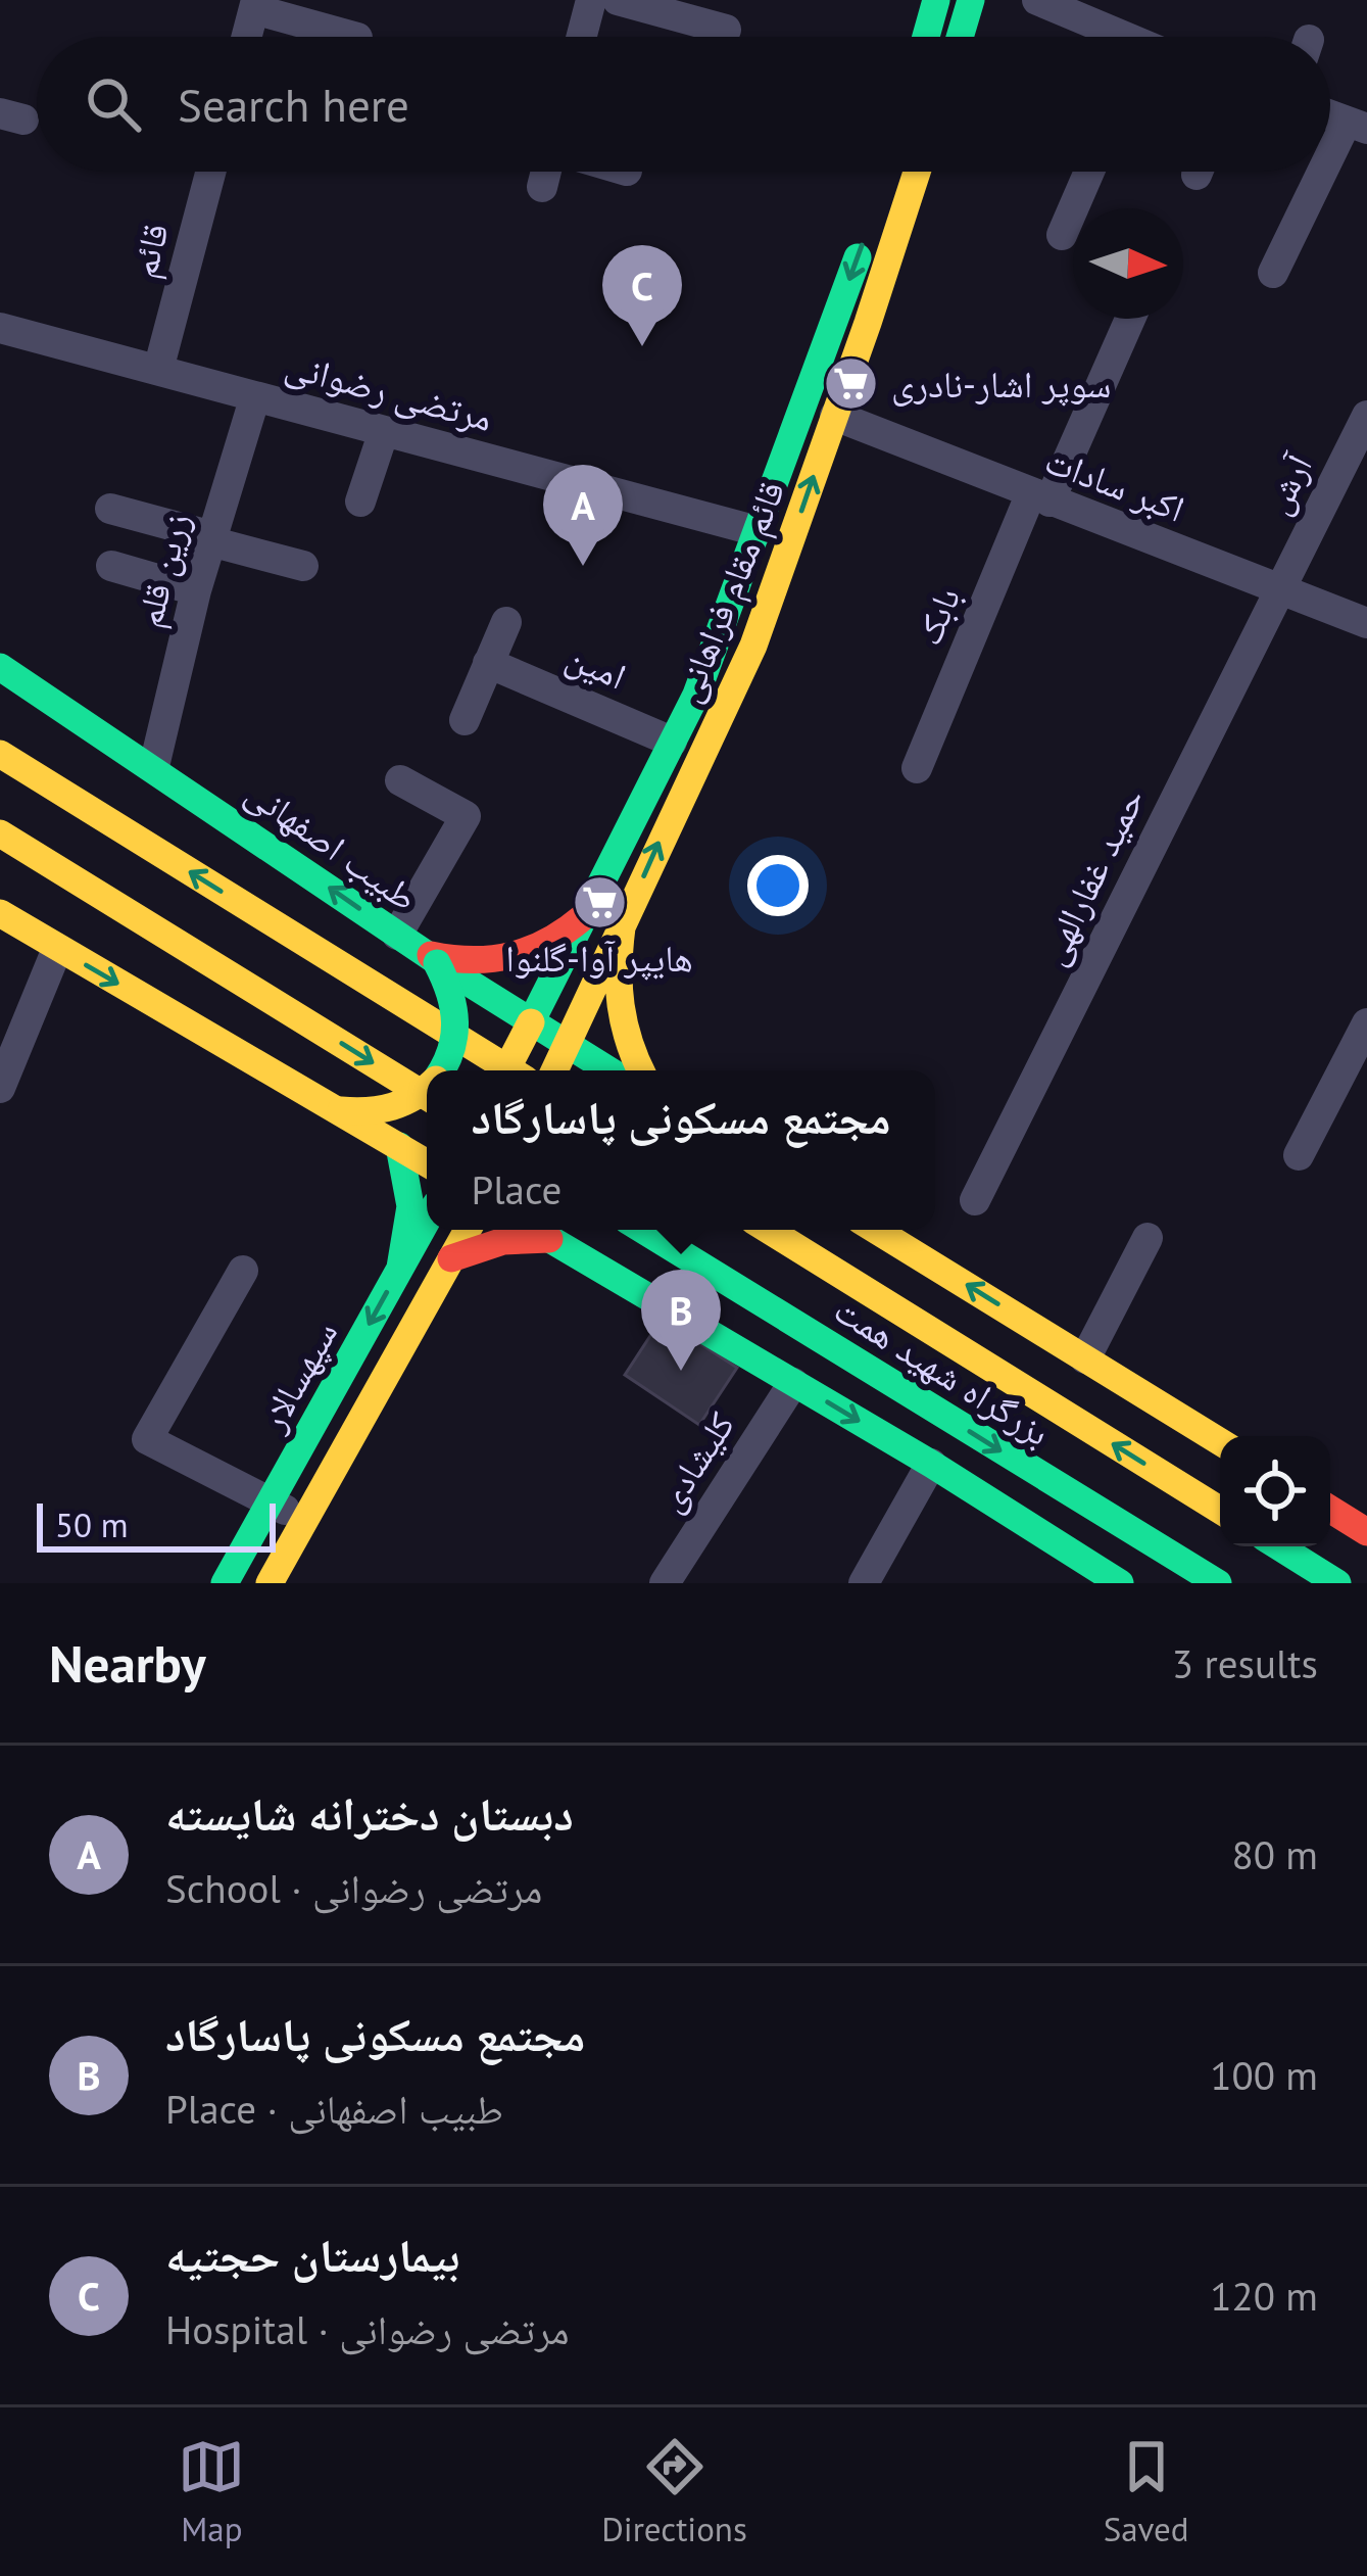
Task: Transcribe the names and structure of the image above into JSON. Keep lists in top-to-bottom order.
{
  "streets": {
    "main road": [
      "قائم مقام فراهانی",
      "طبیب اصفهانی",
      "بزرگراه شهید همت",
      "سپهسالار"
    ],
    "street": [
      "قائم",
      "مرتضی رضوانی",
      "اکبر سادات",
      "آرش",
      "زرین قلم",
      "بابک",
      "امین",
      "حمید غفارالهی",
      "کلیشادی"
    ]
  },
  "crossings": [
    ["قائم", "مرتضی رضوانی"],
    ["مرتضی رضوانی", "زرین قلم"],
    ["مرتضی رضوانی", "قائم مقام فراهانی"],
    ["اکبر سادات", "آرش"],
    ["اکبر سادات", "قائم مقام فراهانی"],
    ["اکبر سادات", "بابک"],
    ["اکبر سادات", "حمید غفارالهی"],
    ["آرش", "حمید غفارالهی"],
    ["زرین قلم", "طبیب اصفهانی"],
    ["قائم مقام فراهانی", "امین"],
    ["قائم مقام فراهانی", "طبیب اصفهانی"]
  ],
  "places": {
    "supermarket": ["سوپر اشار-نادری", "هایپر آوا-گلنوا"]
  },
  "scale_bar": "50 m",
  "north": "right",
  "page": {
    "search": "Search here",
    "pins": ["C", "A", "B"],
    "popup": ["مجتمع مسکونی پاسارگاد", "Place"],
    "scale": "50 m",
    "heading": ["Nearby", "3 results"],
    "list": [
      {
        "mark": "A",
        "name": "دبستان دخترانه شایسته",
        "note": "School · مرتضی رضوانی",
        "value": "80 m"
      },
      {
        "mark": "B",
        "name": "مجتمع مسکونی پاسارگاد",
        "note": "Place · طبیب اصفهانی",
        "value": "100 m"
      },
      {
        "mark": "C",
        "name": "بیمارستان حجتیه",
        "note": "Hospital · مرتضی رضوانی",
        "value": "120 m"
      }
    ],
    "nav": ["Map", "Directions", "Saved"]
  }
}
